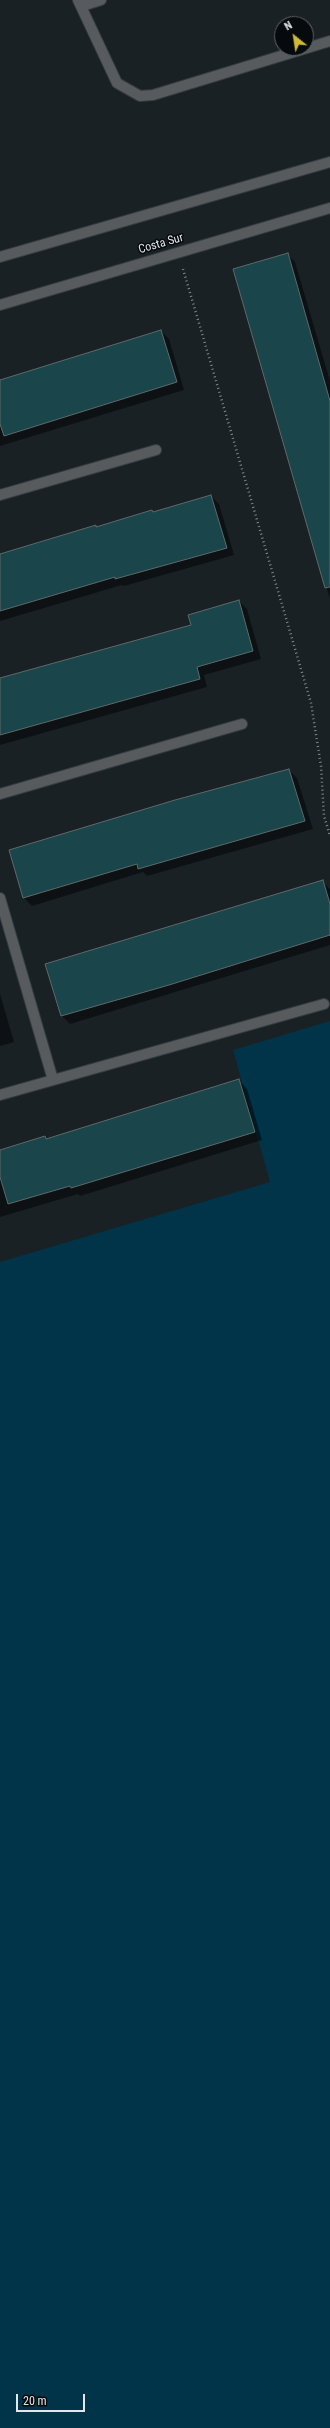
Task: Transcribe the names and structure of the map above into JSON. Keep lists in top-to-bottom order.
{
  "streets": {
    "street": ["Costa Sur"]
  },
  "scale_bar": "20 m",
  "north": "top left"
}
